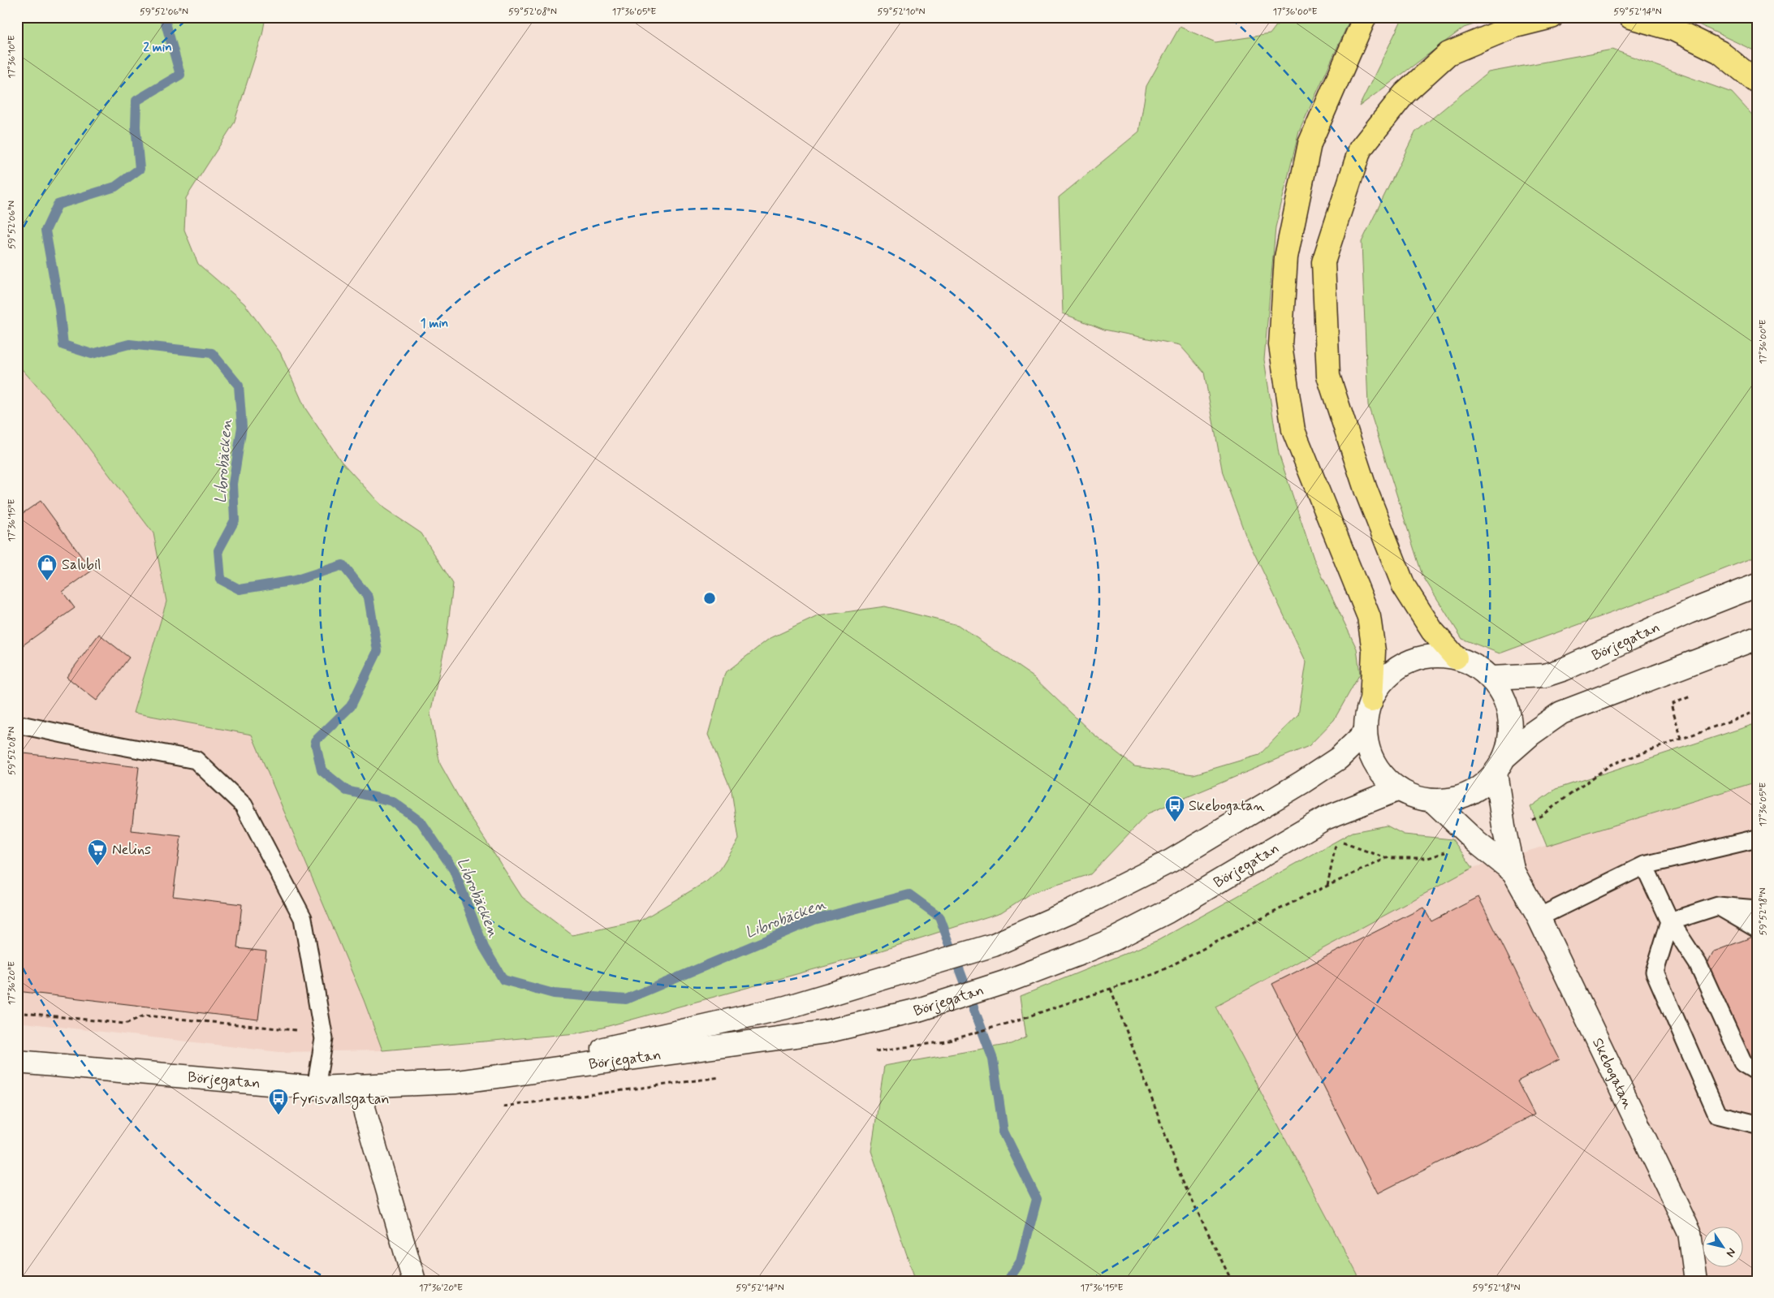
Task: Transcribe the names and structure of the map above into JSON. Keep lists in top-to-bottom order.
{
  "streets": {
    "street": ["Börjegatan", "Skebogatan"]
  },
  "crossings": [
    ["Börjegatan", "Skebogatan"]
  ],
  "water": ["Librobäcken"],
  "places": {
    "shop": ["Salubil"],
    "bus stop": ["Skebogatan", "Fyrisvallsgatan"],
    "supermarket": ["Nelins"]
  },
  "north": "bottom right",
  "coordinates": [
    "59°52'06\"N",
    "59°52'08\"N",
    "17°36'05\"E",
    "59°52'10\"N",
    "17°36'00\"E",
    "59°52'14\"N",
    "17°36'10\"E",
    "17°36'15\"E",
    "59°52'18\"N",
    "17°36'20\"E"
  ],
  "rings": ["2 min", "1 min"]
}
